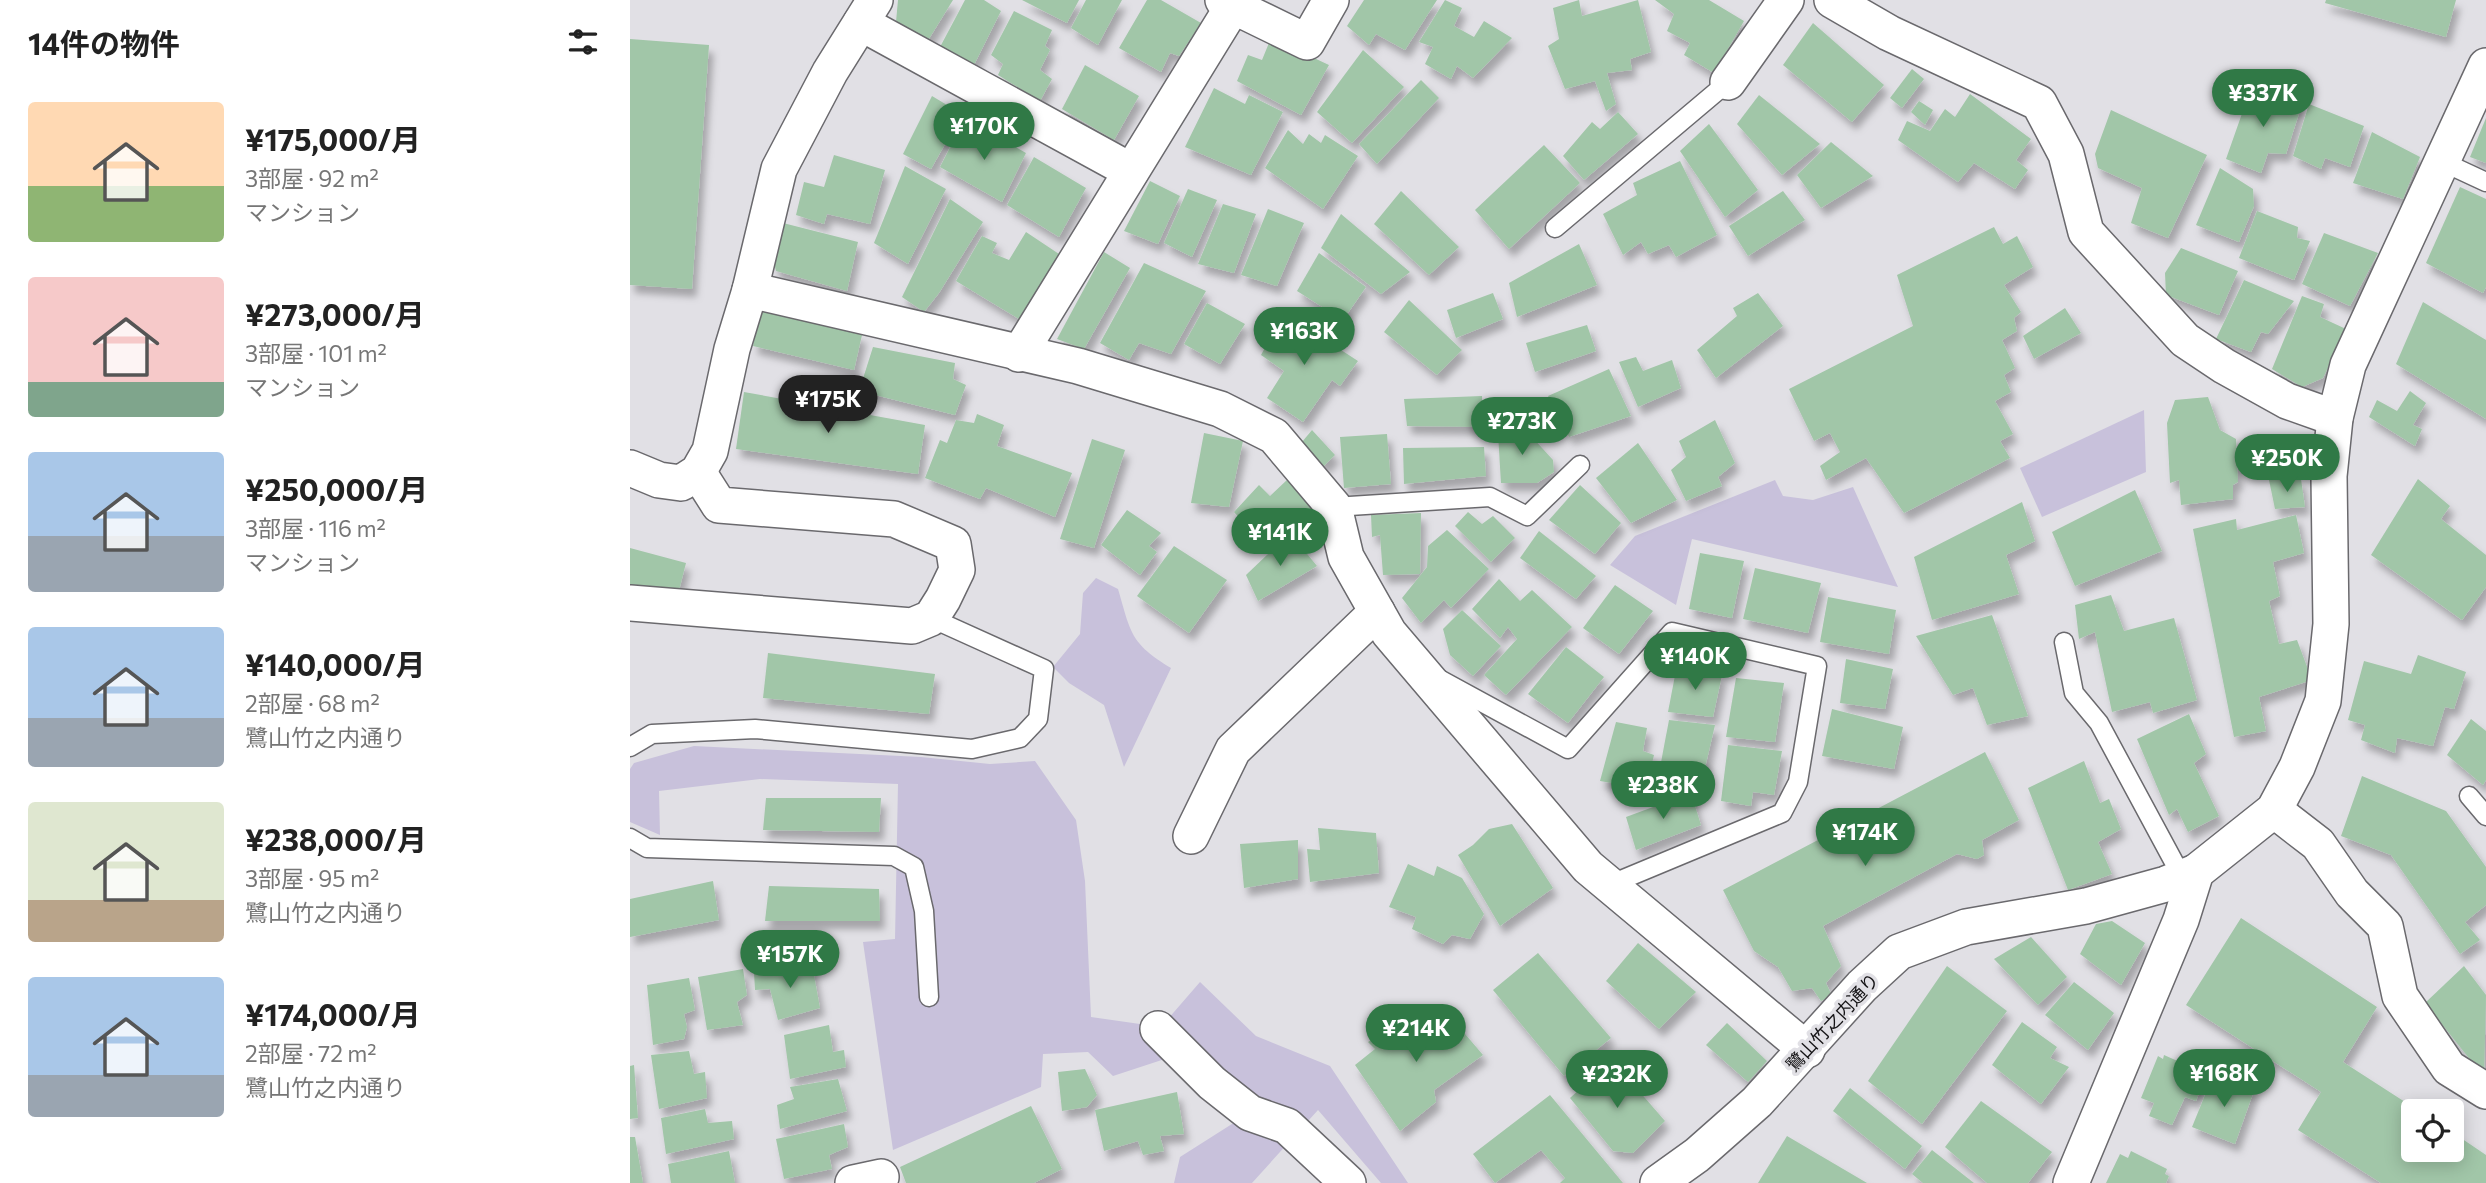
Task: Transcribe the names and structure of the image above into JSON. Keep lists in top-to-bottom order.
{
  "streets": {
    "street": ["鷺山竹之内通り"]
  },
  "page": {
    "heading": "14件の物件",
    "price": [
      "¥337K",
      "¥170K",
      "¥163K",
      "¥175K",
      "¥273K",
      "¥250K",
      "¥141K",
      "¥140K",
      "¥238K",
      "¥174K",
      "¥157K",
      "¥214K",
      "¥168K",
      "¥232K"
    ],
    "list": [
      {
        "name": "¥175,000/月",
        "note": "3部屋 · 92 m² · マンション"
      },
      {
        "name": "¥273,000/月",
        "note": "3部屋 · 101 m² · マンション"
      },
      {
        "name": "¥250,000/月",
        "note": "3部屋 · 116 m² · マンション"
      },
      {
        "name": "¥140,000/月",
        "note": "2部屋 · 68 m² · 鷺山竹之内通り"
      },
      {
        "name": "¥238,000/月",
        "note": "3部屋 · 95 m² · 鷺山竹之内通り"
      },
      {
        "name": "¥174,000/月",
        "note": "2部屋 · 72 m² · 鷺山竹之内通り"
      }
    ]
  }
}
